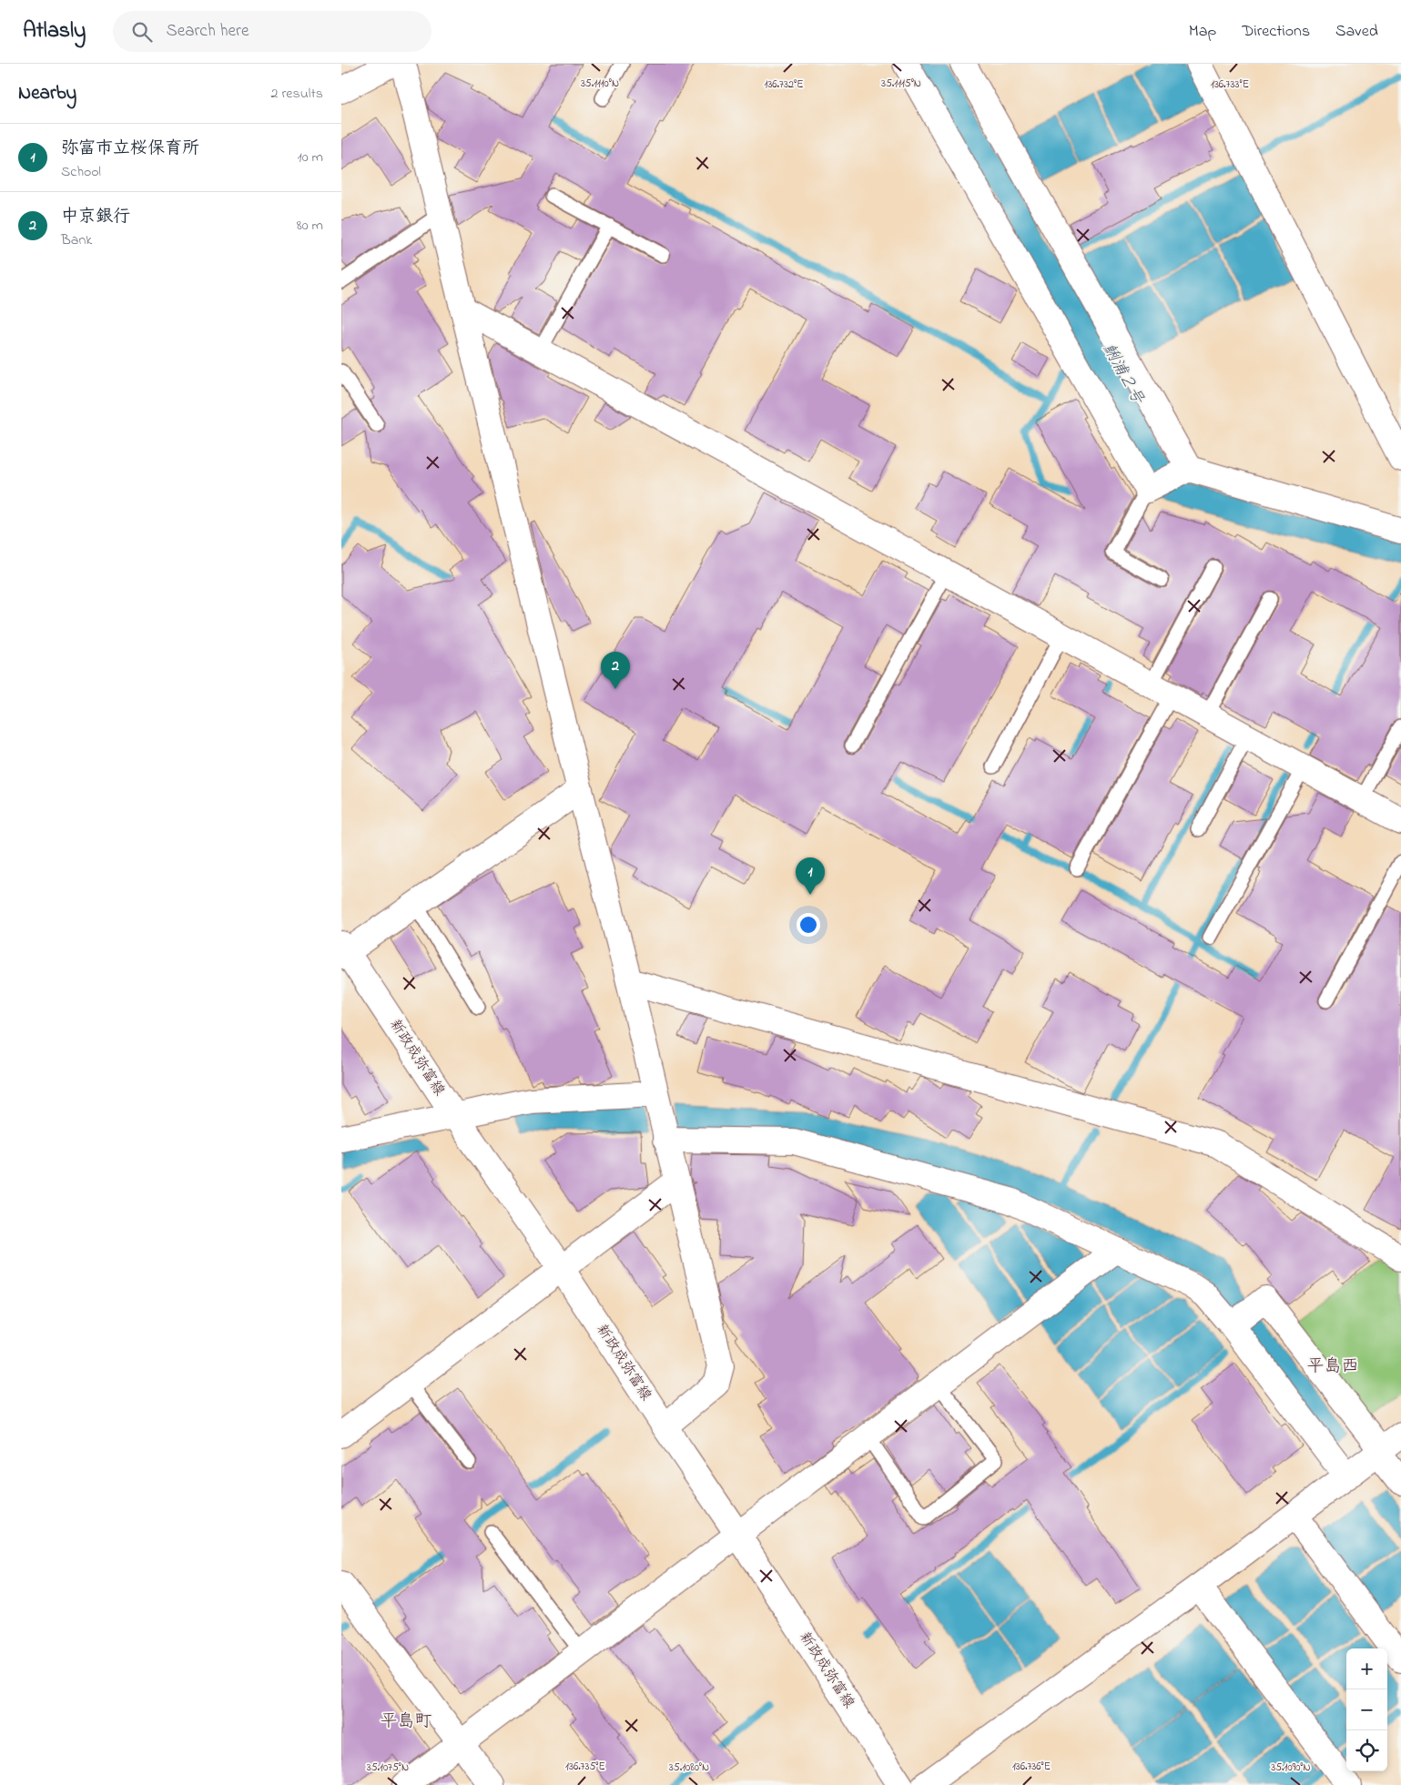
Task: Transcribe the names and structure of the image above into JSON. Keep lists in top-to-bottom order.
{
  "streets": {
    "street": ["新政成弥富線"]
  },
  "districts": ["平島西", "平島町"],
  "water": ["鯏浦２号"],
  "page": {
    "header": "Atlasly",
    "search": "Search here",
    "nav": ["Map", "Directions", "Saved"],
    "heading": ["Nearby", "2 results"],
    "list": [
      {
        "mark": "1",
        "name": "弥富市立桜保育所",
        "note": "School",
        "value": "10 m"
      },
      {
        "mark": "2",
        "name": "中京銀行",
        "note": "Bank",
        "value": "80 m"
      }
    ],
    "pins": ["2", "1"],
    "map_buttons": ["+", "−"]
  },
  "coordinates": [
    "35.1110°N",
    "35.1115°N",
    "136.732°E",
    "136.733°E",
    "136.735°E",
    "136.736°E",
    "35.1075°N",
    "35.1080°N",
    "35.1090°N"
  ]
}
